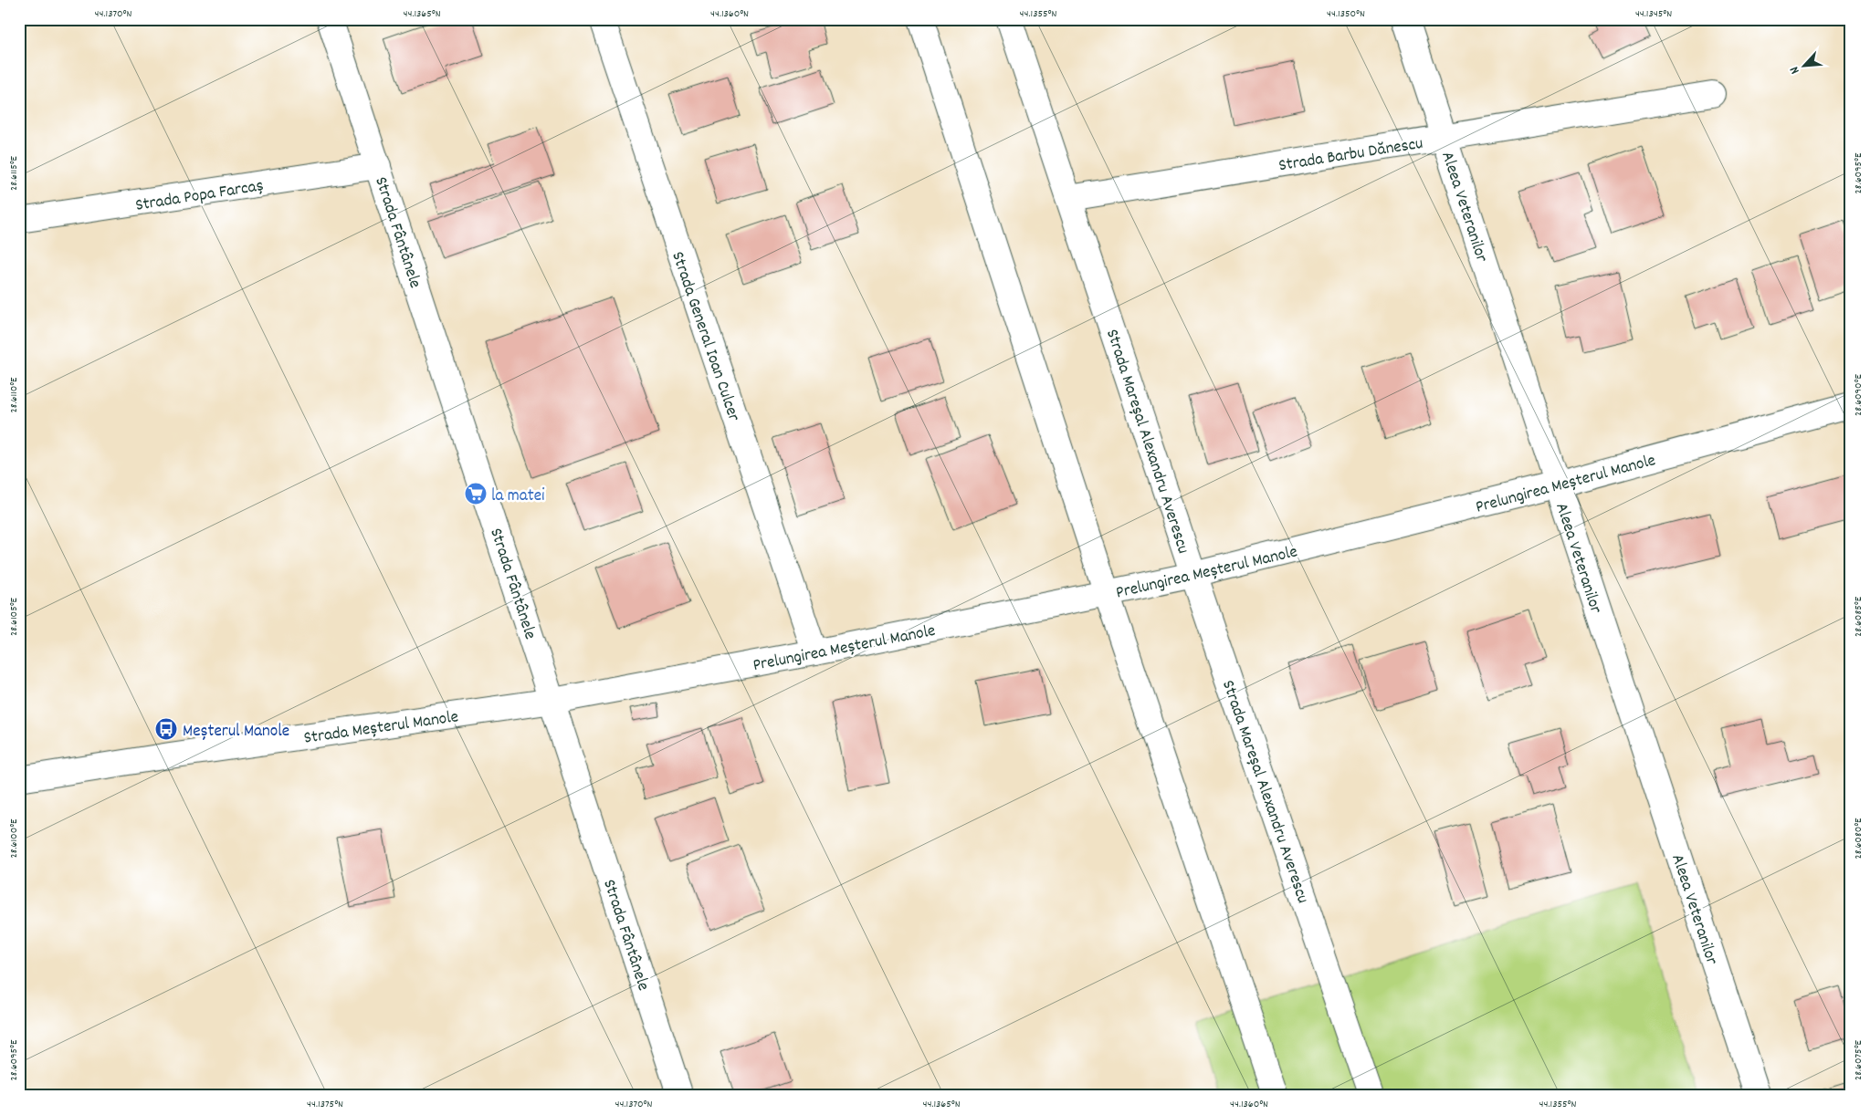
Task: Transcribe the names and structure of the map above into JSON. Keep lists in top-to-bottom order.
{
  "streets": {
    "street": [
      "Strada Barbu Dănescu",
      "Strada Popa Farcaș",
      "Aleea Veteranilor",
      "Strada Fântânele",
      "Strada General Ioan Culcer",
      "Strada Mareșal Alexandru Averescu",
      "Prelungirea Meșterul Manole",
      "Strada Meșterul Manole"
    ]
  },
  "crossings": [
    ["Strada Barbu Dănescu", "Aleea Veteranilor"],
    ["Strada Barbu Dănescu", "Strada Mareșal Alexandru Averescu"],
    ["Strada Popa Farcaș", "Strada Fântânele"],
    ["Aleea Veteranilor", "Prelungirea Meșterul Manole"],
    ["Strada Fântânele", "Prelungirea Meșterul Manole"],
    ["Strada Fântânele", "Strada Meșterul Manole"],
    ["Strada General Ioan Culcer", "Prelungirea Meșterul Manole"],
    ["Strada Mareșal Alexandru Averescu", "Prelungirea Meșterul Manole"],
    ["Prelungirea Meșterul Manole", "Strada Meșterul Manole"]
  ],
  "places": {
    "supermarket": ["la matei"],
    "bus stop": ["Meșterul Manole"]
  },
  "north": "bottom left",
  "coordinates": [
    "44.1370°N",
    "44.1365°N",
    "44.1360°N",
    "44.1355°N",
    "44.1350°N",
    "44.1345°N",
    "28.6095°E",
    "28.6115°E",
    "28.6090°E",
    "28.6110°E",
    "28.6085°E",
    "28.6105°E",
    "28.6080°E",
    "28.6100°E",
    "28.6075°E",
    "44.1375°N"
  ]
}
